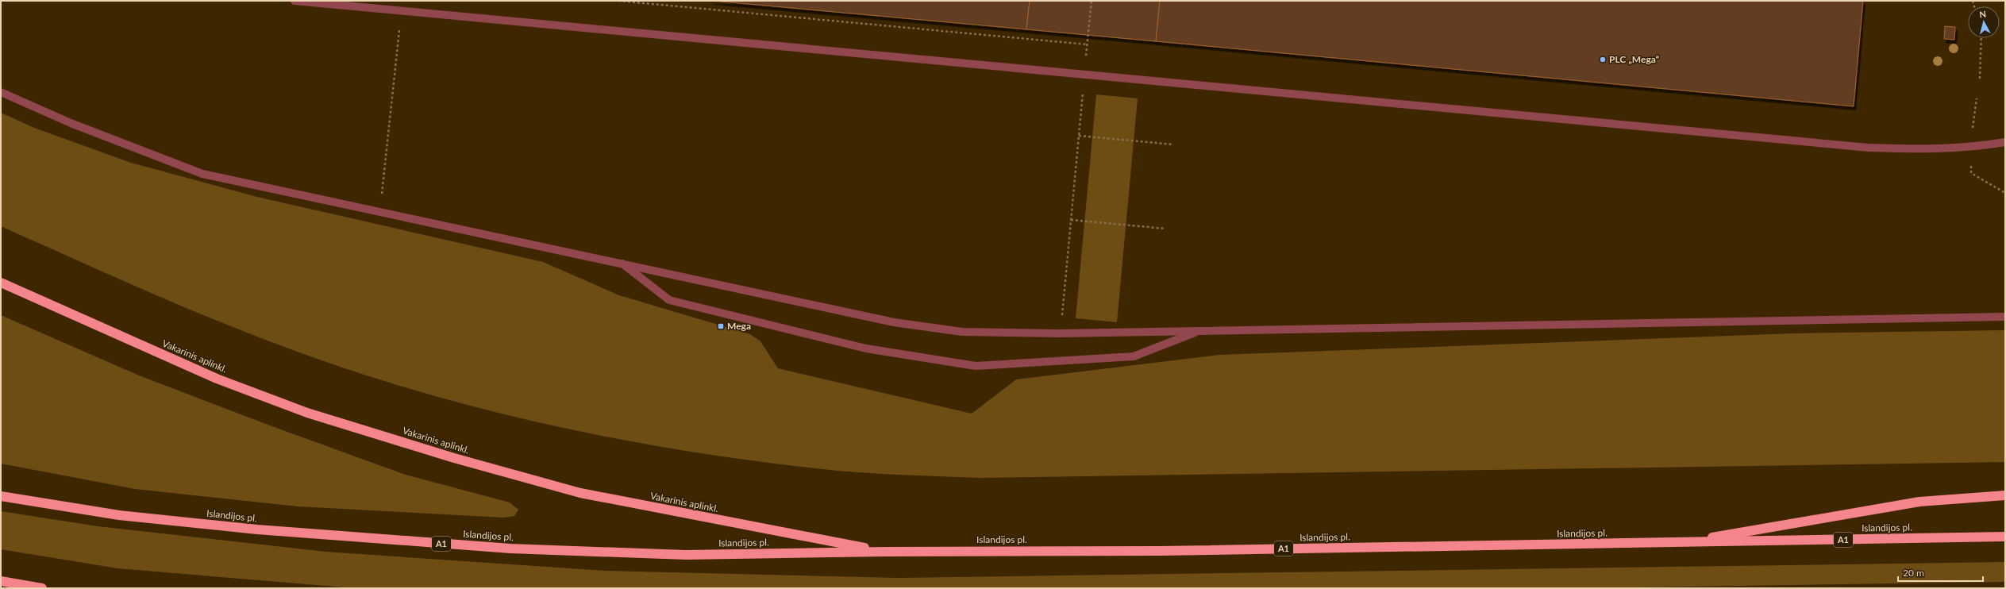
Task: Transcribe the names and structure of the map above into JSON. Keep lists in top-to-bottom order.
{
  "streets": {
    "highway": ["Vakarinis aplinkl.", "Islandijos pl.", "A1"]
  },
  "crossings": [
    ["Vakarinis aplinkl.", "Islandijos pl."]
  ],
  "places": {
    "other": ["PLC „Mega“"],
    "transit": ["Mega"]
  },
  "scale_bar": "20 m",
  "north": "top"
}
